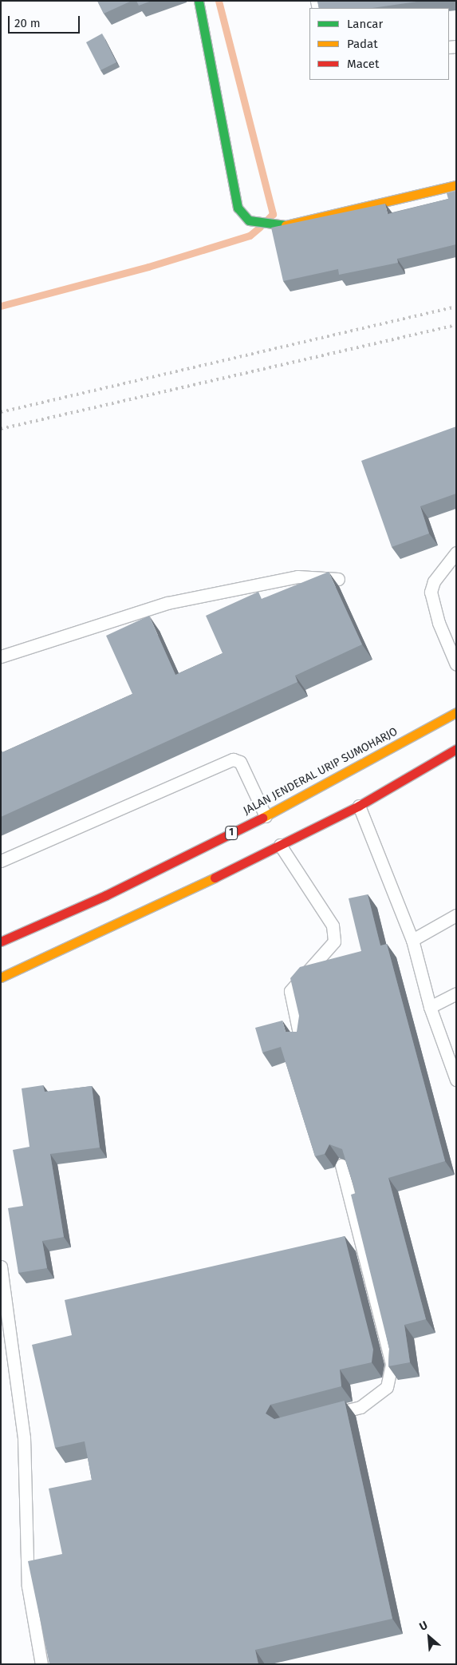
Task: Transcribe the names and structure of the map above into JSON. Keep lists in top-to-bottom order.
{
  "streets": {
    "main road": ["JALAN JENDERAL URIP SUMOHARJO", "1"]
  },
  "legend": ["Lancar", "Padat", "Macet"],
  "scale_bar": "20 m",
  "north": "top left"
}
